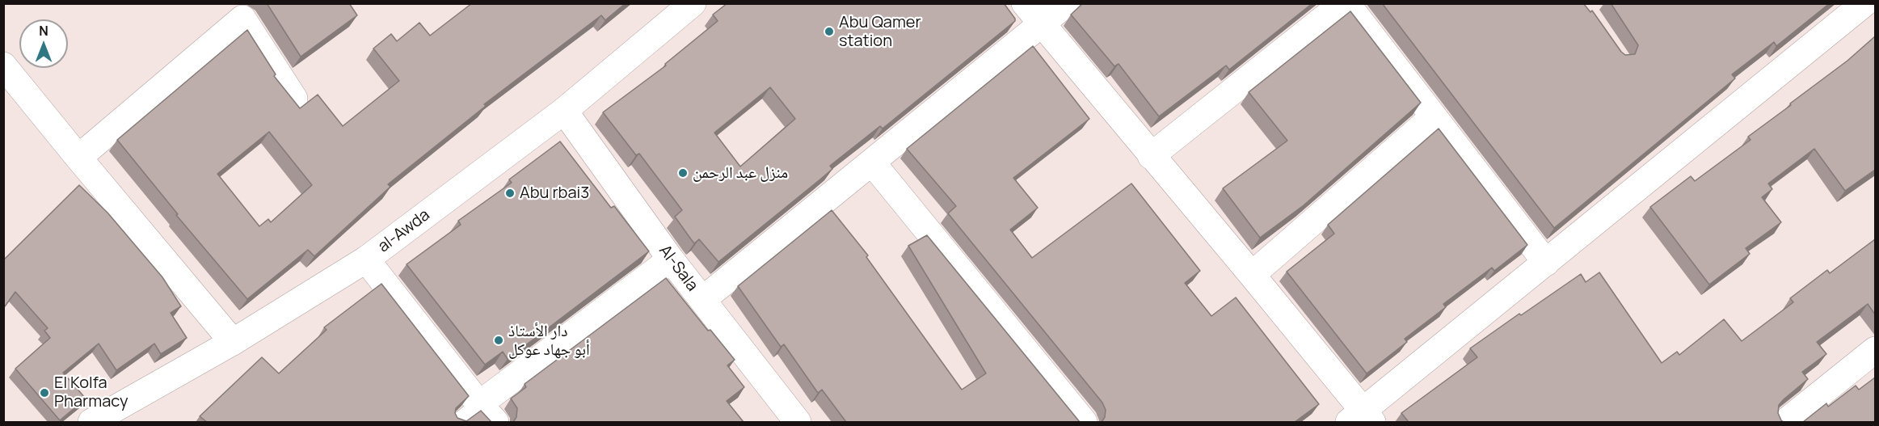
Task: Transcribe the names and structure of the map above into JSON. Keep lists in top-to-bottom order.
{
  "streets": {
    "street": ["al-Awda", "Al-Sala"]
  },
  "crossings": [
    ["al-Awda", "Al-Sala"]
  ],
  "places": [
    "Abu Qamer station",
    "منزل عبد الرحمن",
    "Abu rbai3",
    "دار الأستاذ أبو جهاد عوكل",
    "El Kolfa Pharmacy"
  ],
  "north": "top"
}
